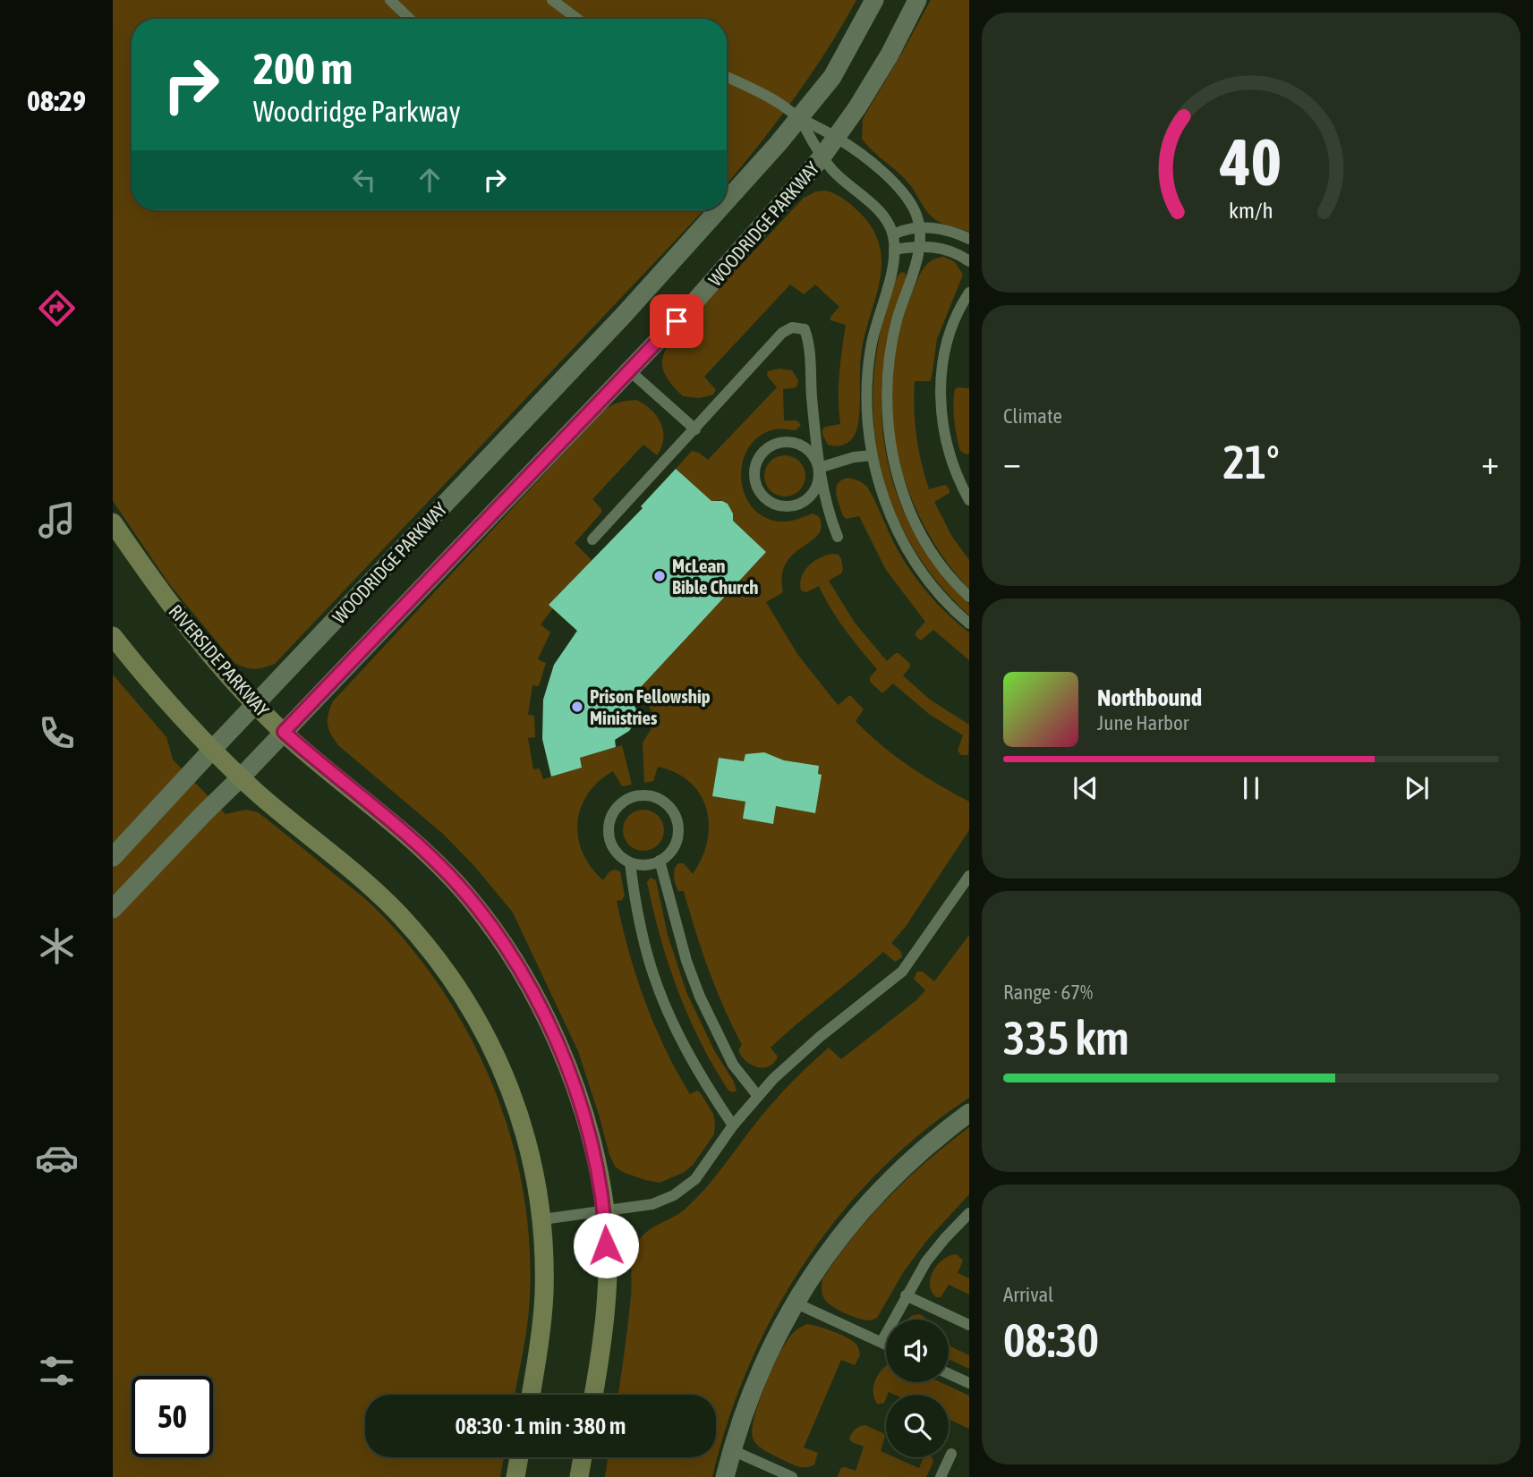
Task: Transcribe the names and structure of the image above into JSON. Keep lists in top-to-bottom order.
{
  "streets": {
    "main road": ["RIVERSIDE PARKWAY"],
    "street": ["WOODRIDGE PARKWAY"]
  },
  "crossings": [
    ["WOODRIDGE PARKWAY", "RIVERSIDE PARKWAY"]
  ],
  "places": ["McLean Bible Church", "Prison Fellowship Ministries"],
  "page": {
    "tabs": "08:29",
    "turn": ["200 m", "Woodridge Parkway"],
    "tile": [
      "Climate",
      ["Range · 67%", "335 km"],
      ["Arrival", "08:30"]
    ],
    "heat": ["−", "21°", "+"],
    "song": ["Northbound", "June Harbor"],
    "limit": "50",
    "trip": "08:30 · 1 min · 380 m",
    "gauge": ["40", "km/h"]
  }
}
